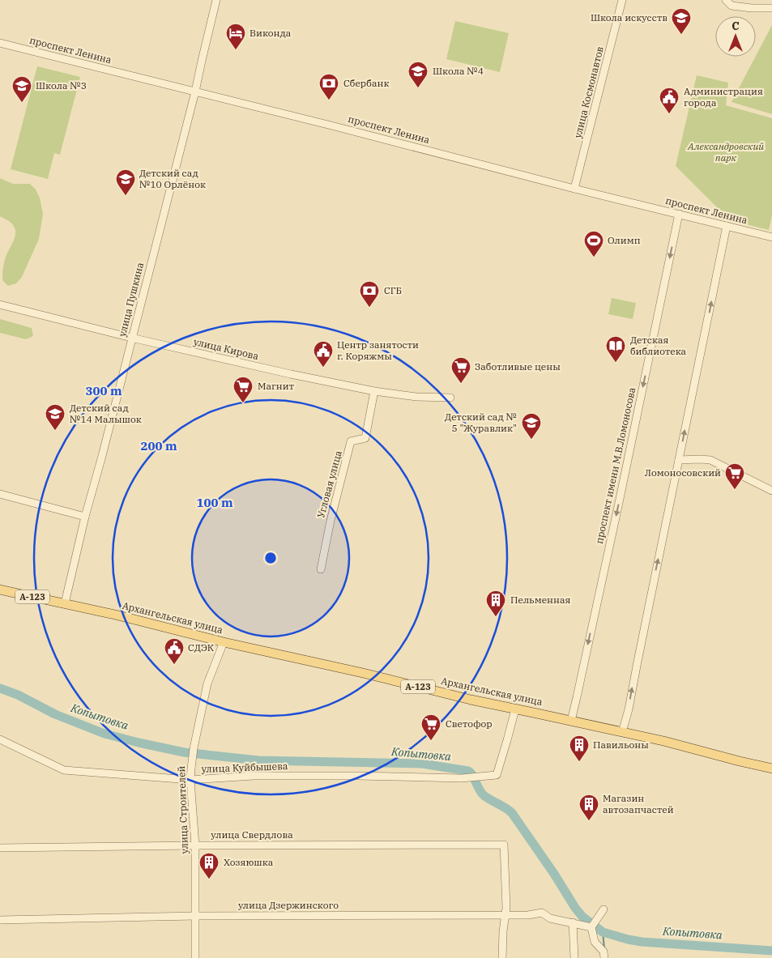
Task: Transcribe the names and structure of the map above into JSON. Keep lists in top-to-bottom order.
{
  "streets": {
    "main road": ["А-123", "Архангельская улица"],
    "street": [
      "проспект Ленина",
      "улица Космонавтов",
      "улица Пушкина",
      "улица Кирова",
      "проспект имени М.В.Ломоносова",
      "Угловая улица",
      "улица Куйбышева",
      "улица Строителей",
      "улица Свердлова",
      "улица Дзержинского"
    ]
  },
  "crossings": [
    ["проспект Ленина", "улица Космонавтов"],
    ["проспект Ленина", "улица Пушкина"],
    ["проспект Ленина", "проспект имени М.В.Ломоносова"],
    ["улица Пушкина", "улица Кирова"],
    ["улица Пушкина", "А-123"],
    ["улица Пушкина", "Архангельская улица"],
    ["улица Кирова", "Угловая улица"],
    ["проспект имени М.В.Ломоносова", "Архангельская улица"],
    ["А-123", "Архангельская улица"],
    ["Архангельская улица", "улица Куйбышева"],
    ["Архангельская улица", "улица Строителей"],
    ["улица Куйбышева", "улица Строителей"],
    ["улица Строителей", "улица Свердлова"],
    ["улица Строителей", "улица Дзержинского"],
    ["улица Свердлова", "улица Дзержинского"]
  ],
  "water": ["Копытовка"],
  "parks": ["Александровский парк"],
  "places": {
    "school or university": [
      "Школа искусcтв",
      "Школа №4",
      "Школа №3",
      "Детский сад №10 Орлёнок",
      "Детский сад №14 Малышок",
      "Детский сад № 5 \"Журавлик\""
    ],
    "hotel": ["Виконда"],
    "bank": ["Сбербанк", "СГБ"],
    "public building": ["Администрация города", "Центр занятости г. Коряжмы", "СДЭК"],
    "sports": ["Олимп"],
    "library": ["Детская библиотека"],
    "supermarket": [
      "Заботливые цены",
      "Магнит",
      "Ломоносовский",
      "Светофор"
    ],
    "building": [
      "Пельменная",
      "Павильоны",
      "Магазин автозапчастей",
      "Хозяюшка"
    ]
  },
  "north": "top",
  "rings": ["300 m", "200 m", "100 m"]
}
